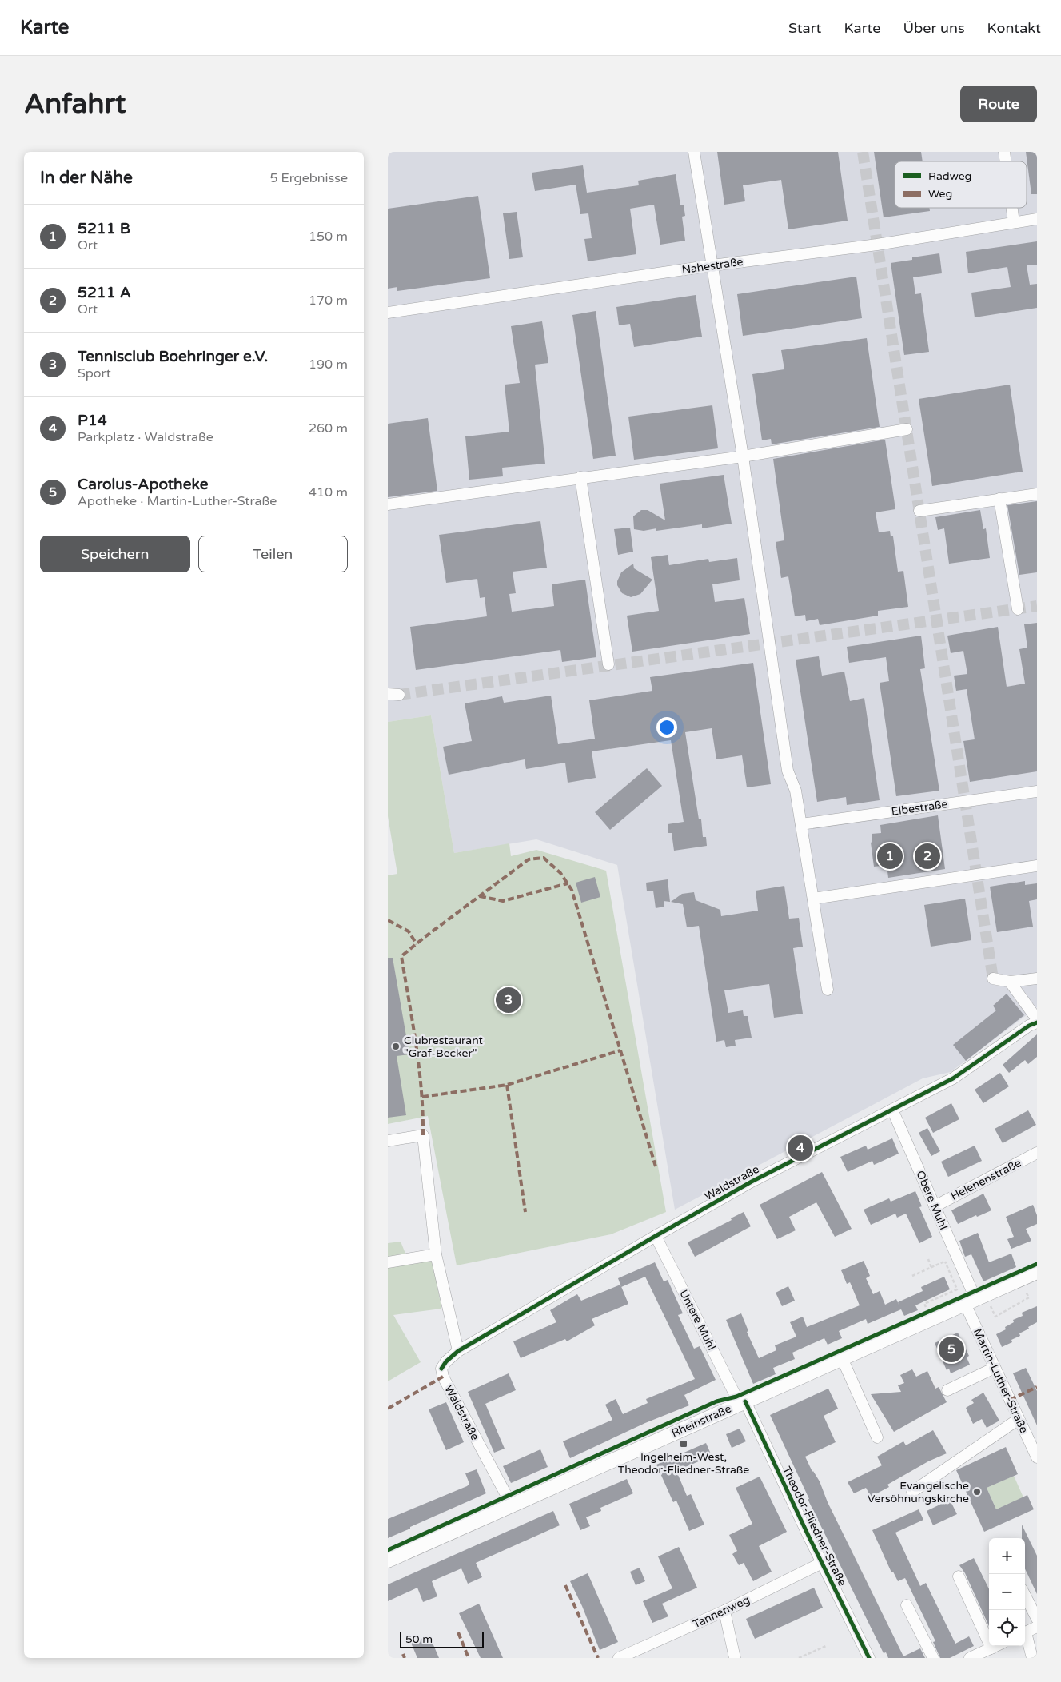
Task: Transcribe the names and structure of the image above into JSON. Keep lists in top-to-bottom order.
{
  "streets": {
    "main road": ["Rheinstraße"],
    "street": [
      "Nahestraße",
      "Elbestraße",
      "Helenenstraße",
      "Waldstraße",
      "Obere Muhl",
      "Untere Muhl",
      "Martin-Luther-Straße",
      "Theodor-Fliedner-Straße",
      "Tannenweg"
    ]
  },
  "crossings": [
    ["Helenenstraße", "Obere Muhl"],
    ["Waldstraße", "Obere Muhl"],
    ["Waldstraße", "Untere Muhl"],
    ["Untere Muhl", "Rheinstraße"],
    ["Untere Muhl", "Theodor-Fliedner-Straße"],
    ["Martin-Luther-Straße", "Rheinstraße"],
    ["Rheinstraße", "Theodor-Fliedner-Straße"],
    ["Theodor-Fliedner-Straße", "Tannenweg"]
  ],
  "places": {
    "other": ["Clubrestaurant \"Graf-Becker\"", "Evangelische Versöhnungskirche"],
    "transit": ["Ingelheim-West, Theodor-Fliedner-Straße"]
  },
  "legend": ["Radweg", "Weg"],
  "scale_bar": "50 m",
  "page": {
    "header": "Karte",
    "nav": [
      "Start",
      "Karte",
      "Über uns",
      "Kontakt"
    ],
    "buttons": [
      "Route",
      ["Speichern", "Teilen"]
    ],
    "title": "Anfahrt",
    "heading": ["In der Nähe", "5 Ergebnisse"],
    "list": [
      {
        "mark": "1",
        "name": "5211 B",
        "note": "Ort",
        "value": "150 m"
      },
      {
        "mark": "2",
        "name": "5211 A",
        "note": "Ort",
        "value": "170 m"
      },
      {
        "mark": "3",
        "name": "Tennisclub Boehringer e.V.",
        "note": "Sport",
        "value": "190 m"
      },
      {
        "mark": "4",
        "name": "P14",
        "note": "Parkplatz · Waldstraße",
        "value": "260 m"
      },
      {
        "mark": "5",
        "name": "Carolus-Apotheke",
        "note": "Apotheke · Martin-Luther-Straße",
        "value": "410 m"
      }
    ],
    "pins": [
      "1",
      "2",
      "3",
      "4",
      "5"
    ],
    "map_buttons": ["+", "−"],
    "scale": "50 m"
  }
}
